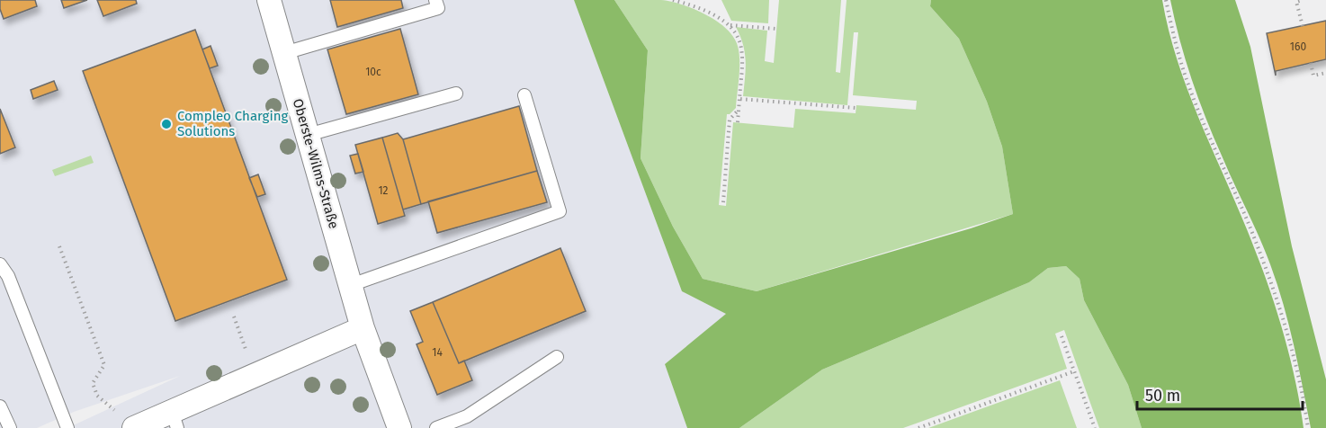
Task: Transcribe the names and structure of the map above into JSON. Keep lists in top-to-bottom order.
{
  "streets": {
    "street": ["Oberste-Wilms-Straße"]
  },
  "places": ["Compleo Charging Solutions"],
  "house_numbers": [
    "160",
    "10c",
    "12",
    "14"
  ],
  "scale_bar": "50 m"
}
